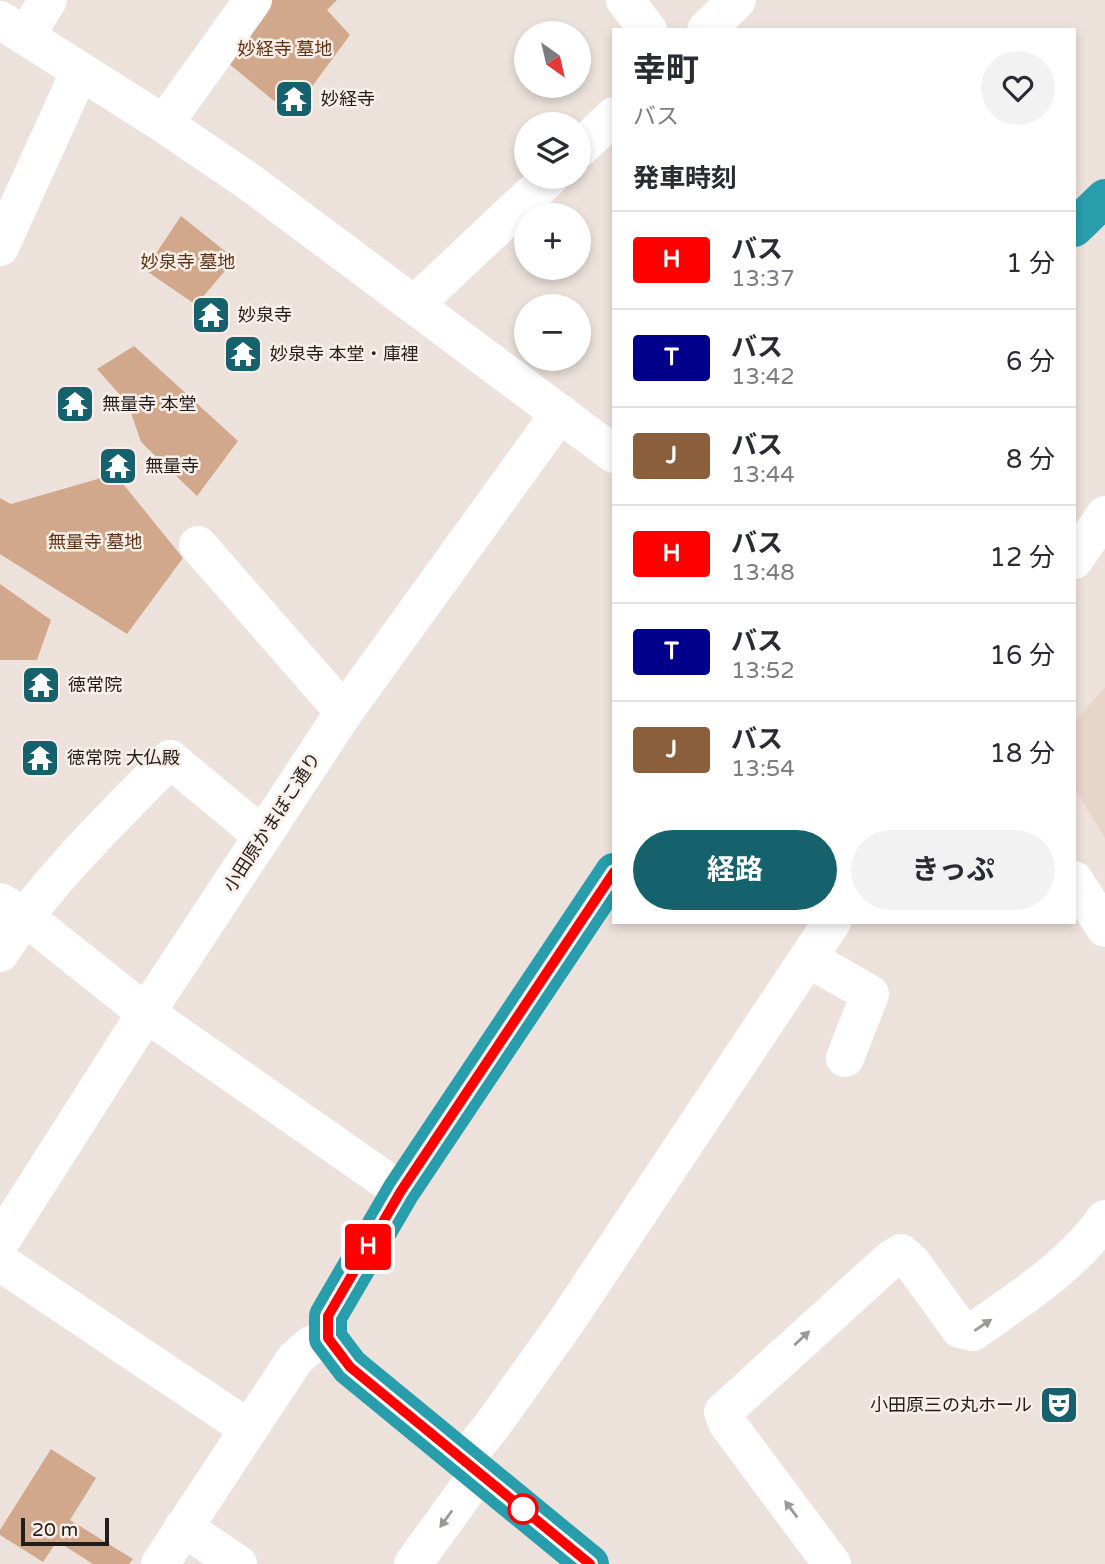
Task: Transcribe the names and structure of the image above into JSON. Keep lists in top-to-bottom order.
{
  "streets": {
    "street": ["小田原かまぼこ通り"]
  },
  "parks": ["妙経寺 墓地", "妙泉寺 墓地", "無量寺 墓地"],
  "places": {
    "temple": [
      "妙経寺",
      "妙泉寺",
      "妙泉寺 本堂・庫裡",
      "無量寺 本堂",
      "無量寺",
      "徳常院",
      "徳常院 大仏殿"
    ],
    "theatre": ["小田原三の丸ホール"]
  },
  "lines": ["bus line H"],
  "scale_bar": "20 m",
  "north": "bottom right",
  "page": {
    "on_map": "H",
    "map_buttons": ["+", "−"],
    "heading": [
      ["幸町", "バス"],
      "発車時刻"
    ],
    "list": [
      {
        "mark": "H",
        "name": "バス",
        "note": "13:37",
        "value": "1 分"
      },
      {
        "mark": "T",
        "name": "バス",
        "note": "13:42",
        "value": "6 分"
      },
      {
        "mark": "J",
        "name": "バス",
        "note": "13:44",
        "value": "8 分"
      },
      {
        "mark": "H",
        "name": "バス",
        "note": "13:48",
        "value": "12 分"
      },
      {
        "mark": "T",
        "name": "バス",
        "note": "13:52",
        "value": "16 分"
      },
      {
        "mark": "J",
        "name": "バス",
        "note": "13:54",
        "value": "18 分"
      }
    ],
    "buttons": ["経路", "きっぷ"],
    "scale": "20 m"
  }
}
